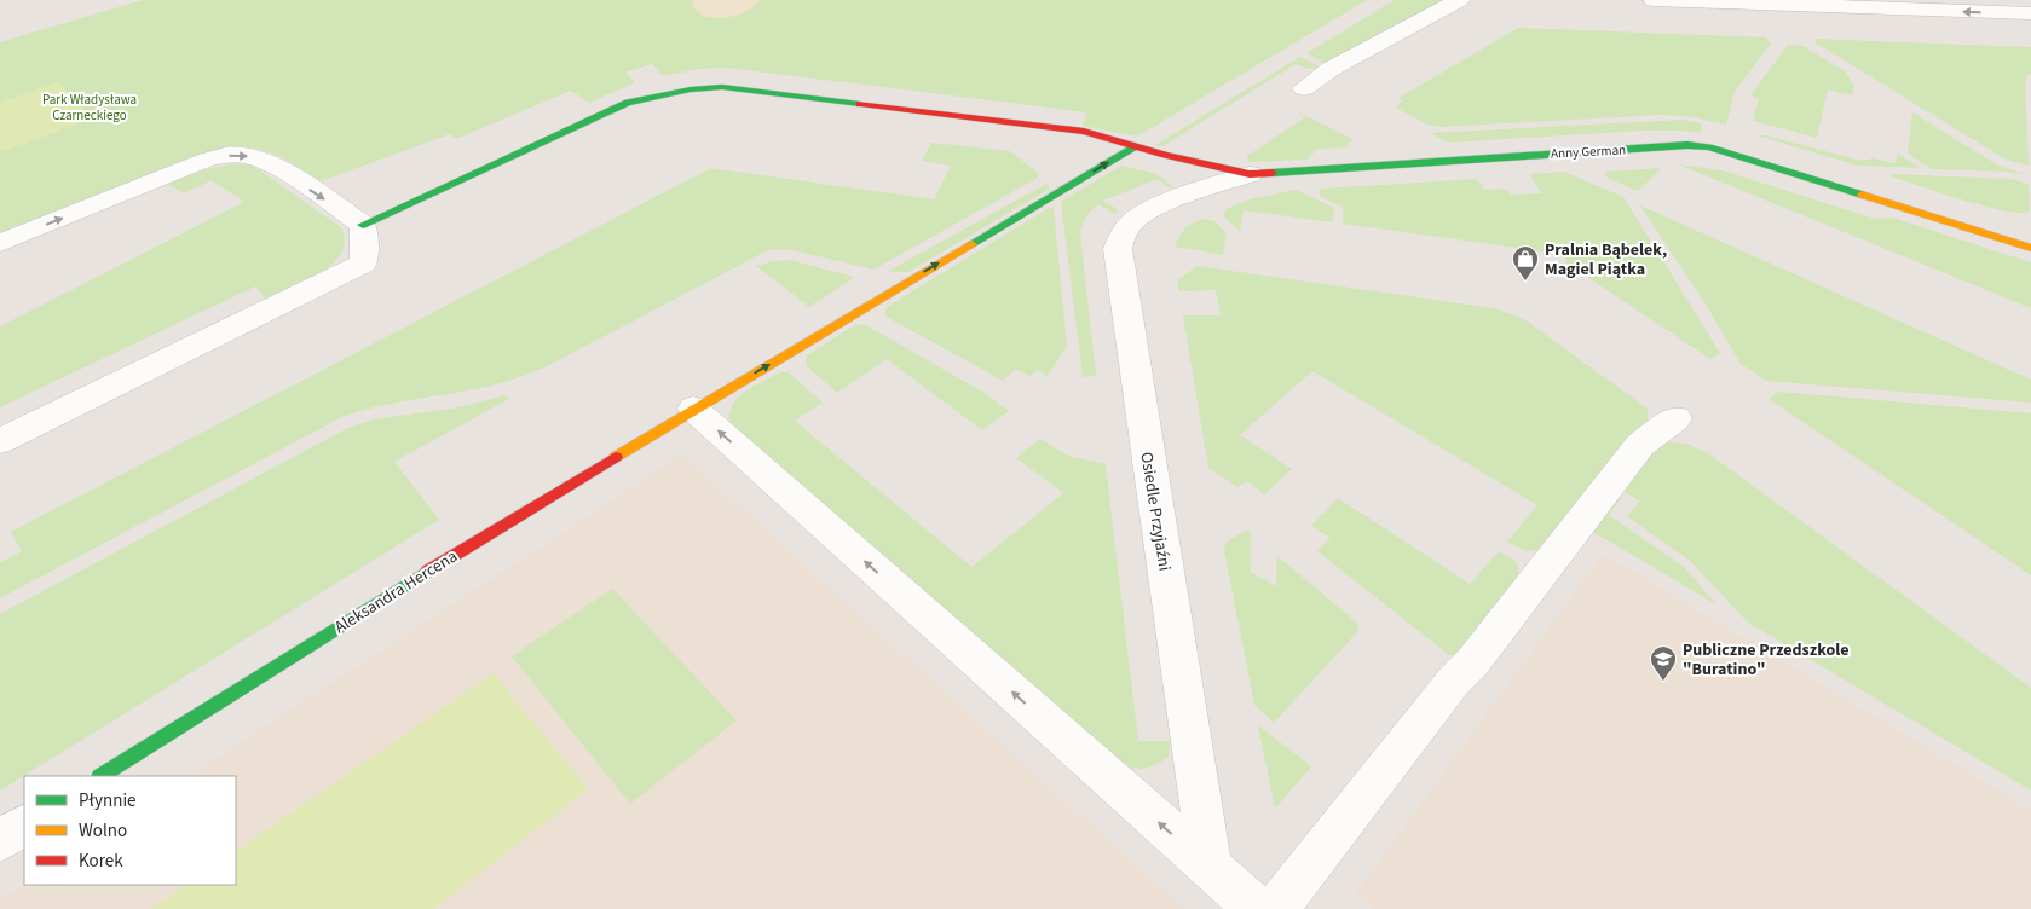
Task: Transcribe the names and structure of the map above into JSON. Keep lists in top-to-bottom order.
{
  "streets": {
    "street": ["Anny German", "Osiedle Przyjaźni", "Aleksandra Hercena"]
  },
  "crossings": [
    ["Anny German", "Osiedle Przyjaźni"],
    ["Anny German", "Aleksandra Hercena"]
  ],
  "one_way": ["Aleksandra Hercena"],
  "parks": ["Park Władysława Czarneckiego"],
  "places": {
    "shop": ["Pralnia Bąbelek, Magiel Piątka"],
    "school or university": ["Publiczne Przedszkole \"Buratino\""]
  },
  "legend": ["Płynnie", "Wolno", "Korek"]
}
